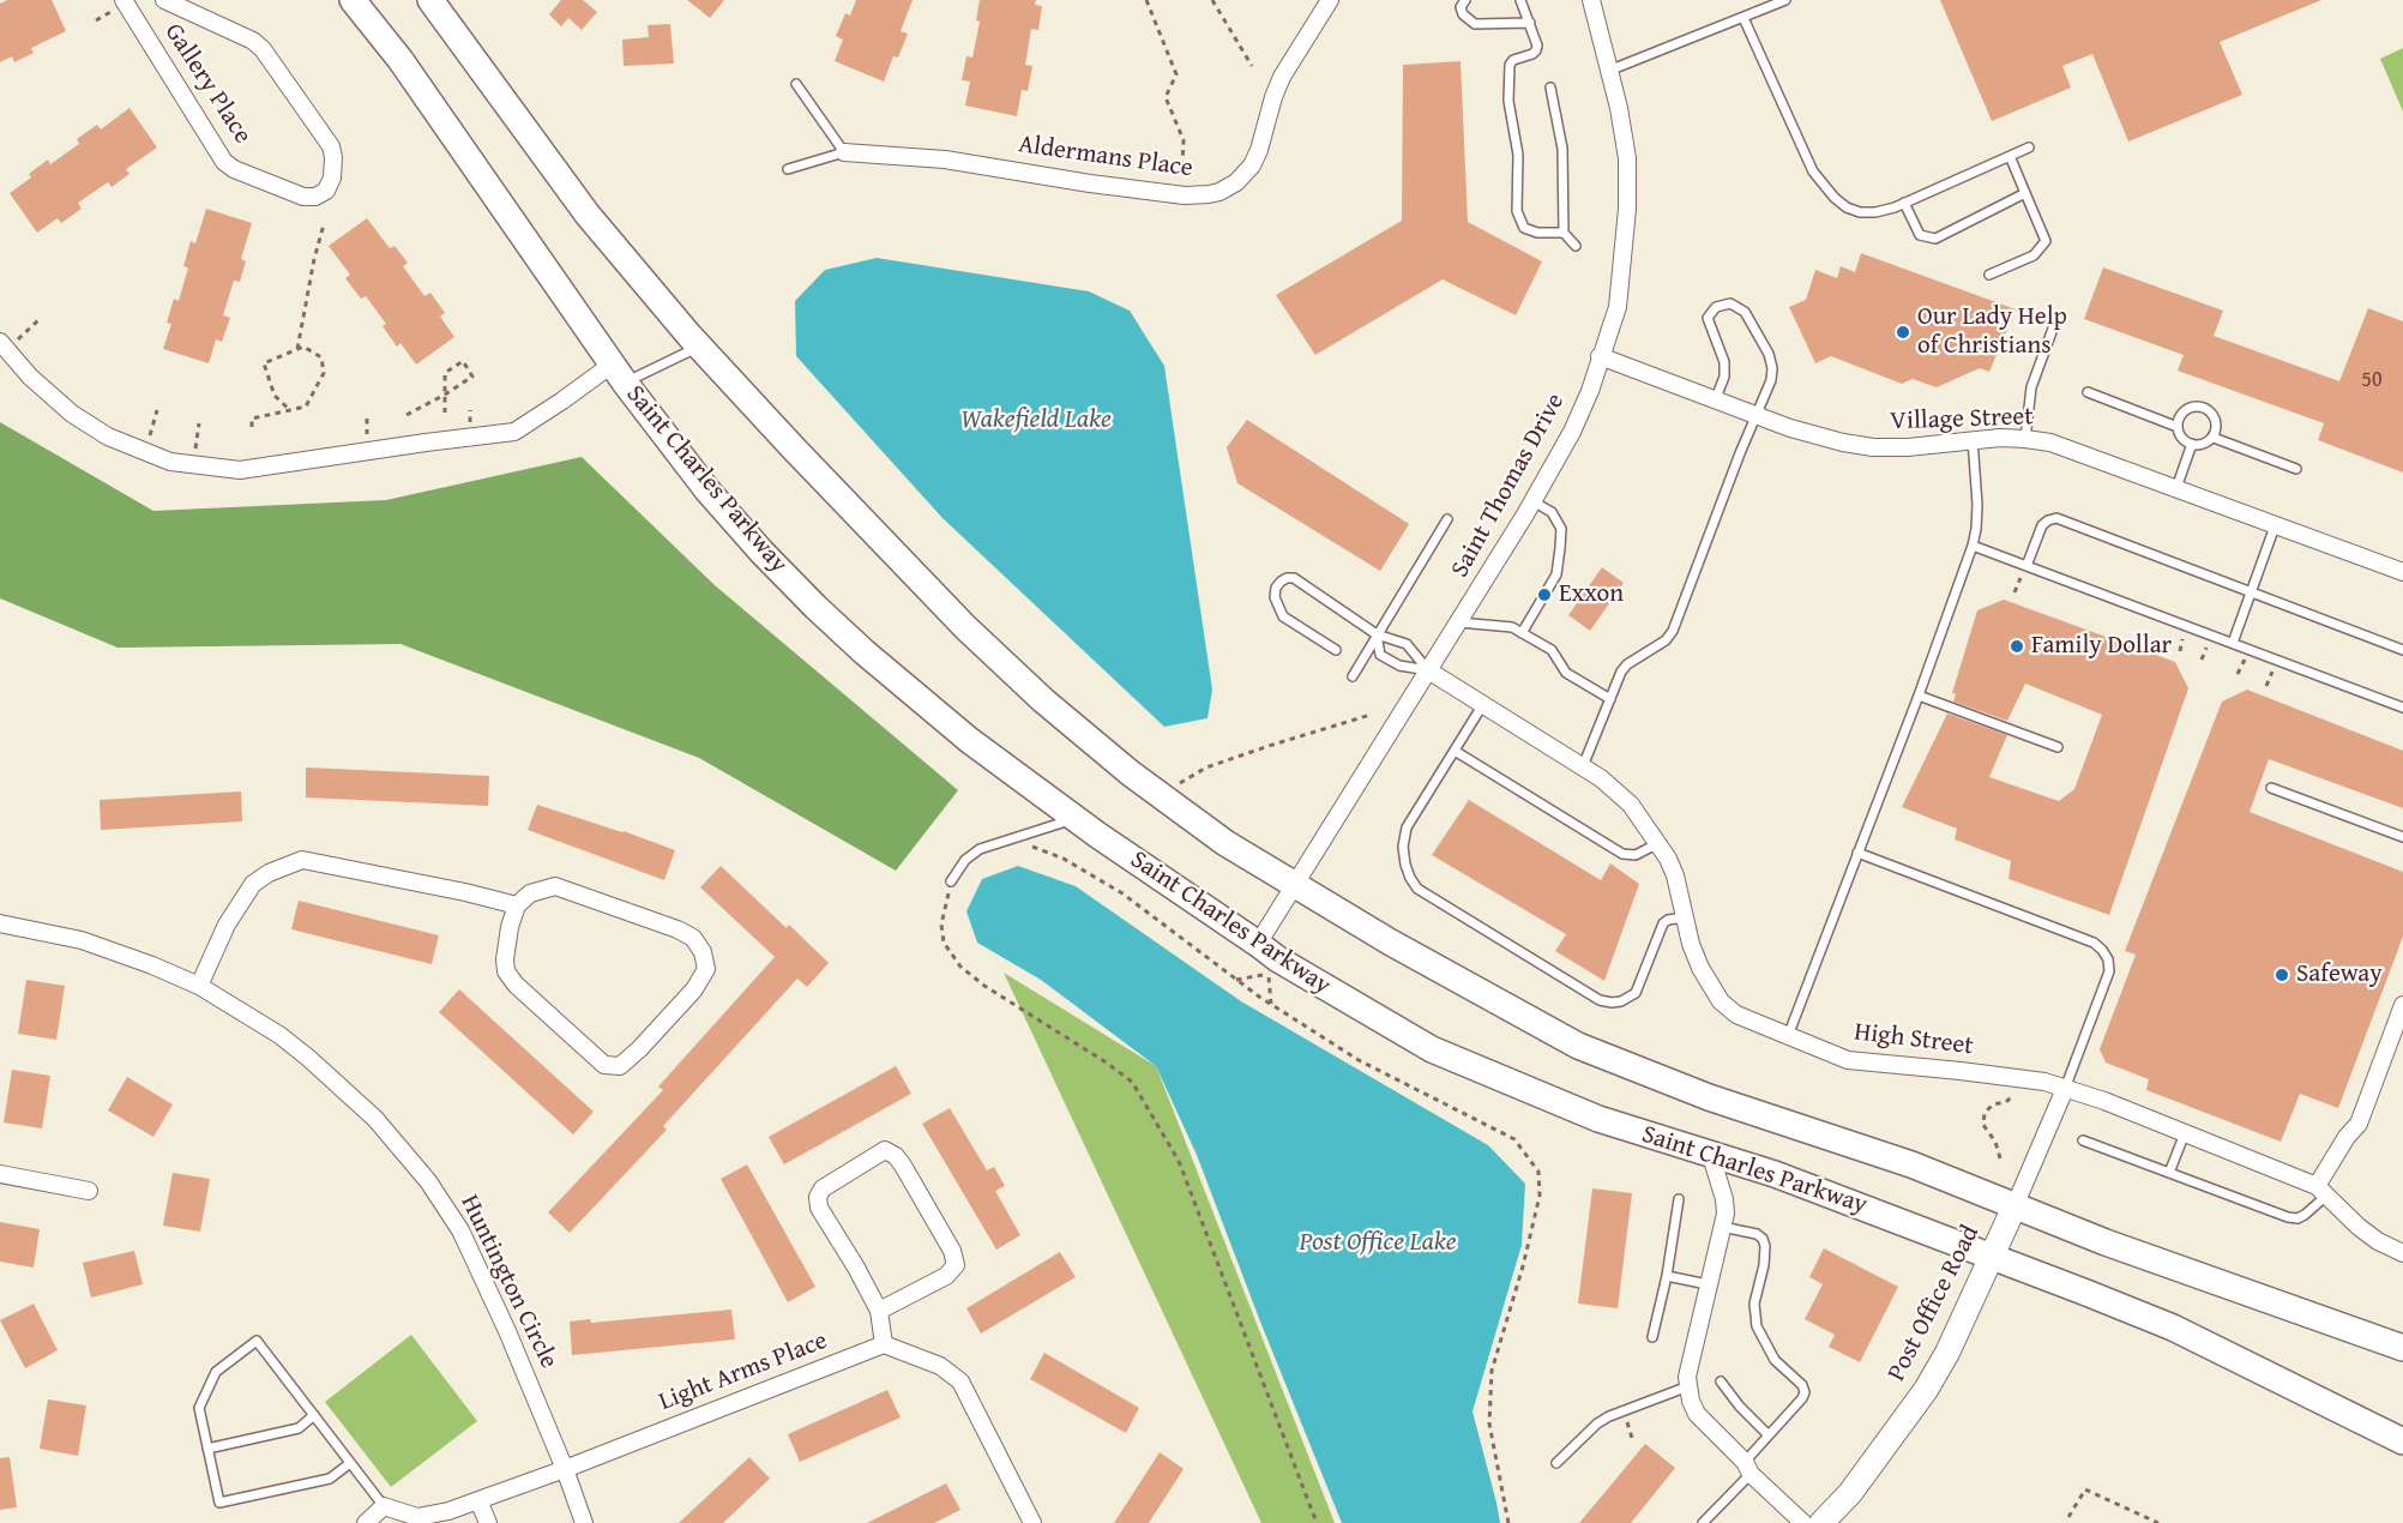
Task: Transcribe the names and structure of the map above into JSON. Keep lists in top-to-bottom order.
{
  "streets": {
    "main road": ["Saint Charles Parkway"],
    "street": [
      "Gallery Place",
      "Aldermans Place",
      "Village Street",
      "Saint Thomas Drive",
      "High Street",
      "Huntington Circle",
      "Post Office Road",
      "Light Arms Place"
    ]
  },
  "crossings": [
    ["Village Street", "Saint Thomas Drive"],
    ["Saint Charles Parkway", "Saint Thomas Drive"],
    ["Saint Charles Parkway", "Post Office Road"],
    ["Saint Thomas Drive", "High Street"],
    ["High Street", "Post Office Road"],
    ["Huntington Circle", "Light Arms Place"]
  ],
  "water": ["Wakefield Lake", "Post Office Lake"],
  "places": [
    "Our Lady Help of Christians",
    "Exxon",
    "Family Dollar",
    "Safeway"
  ],
  "house_numbers": ["50"]
}
